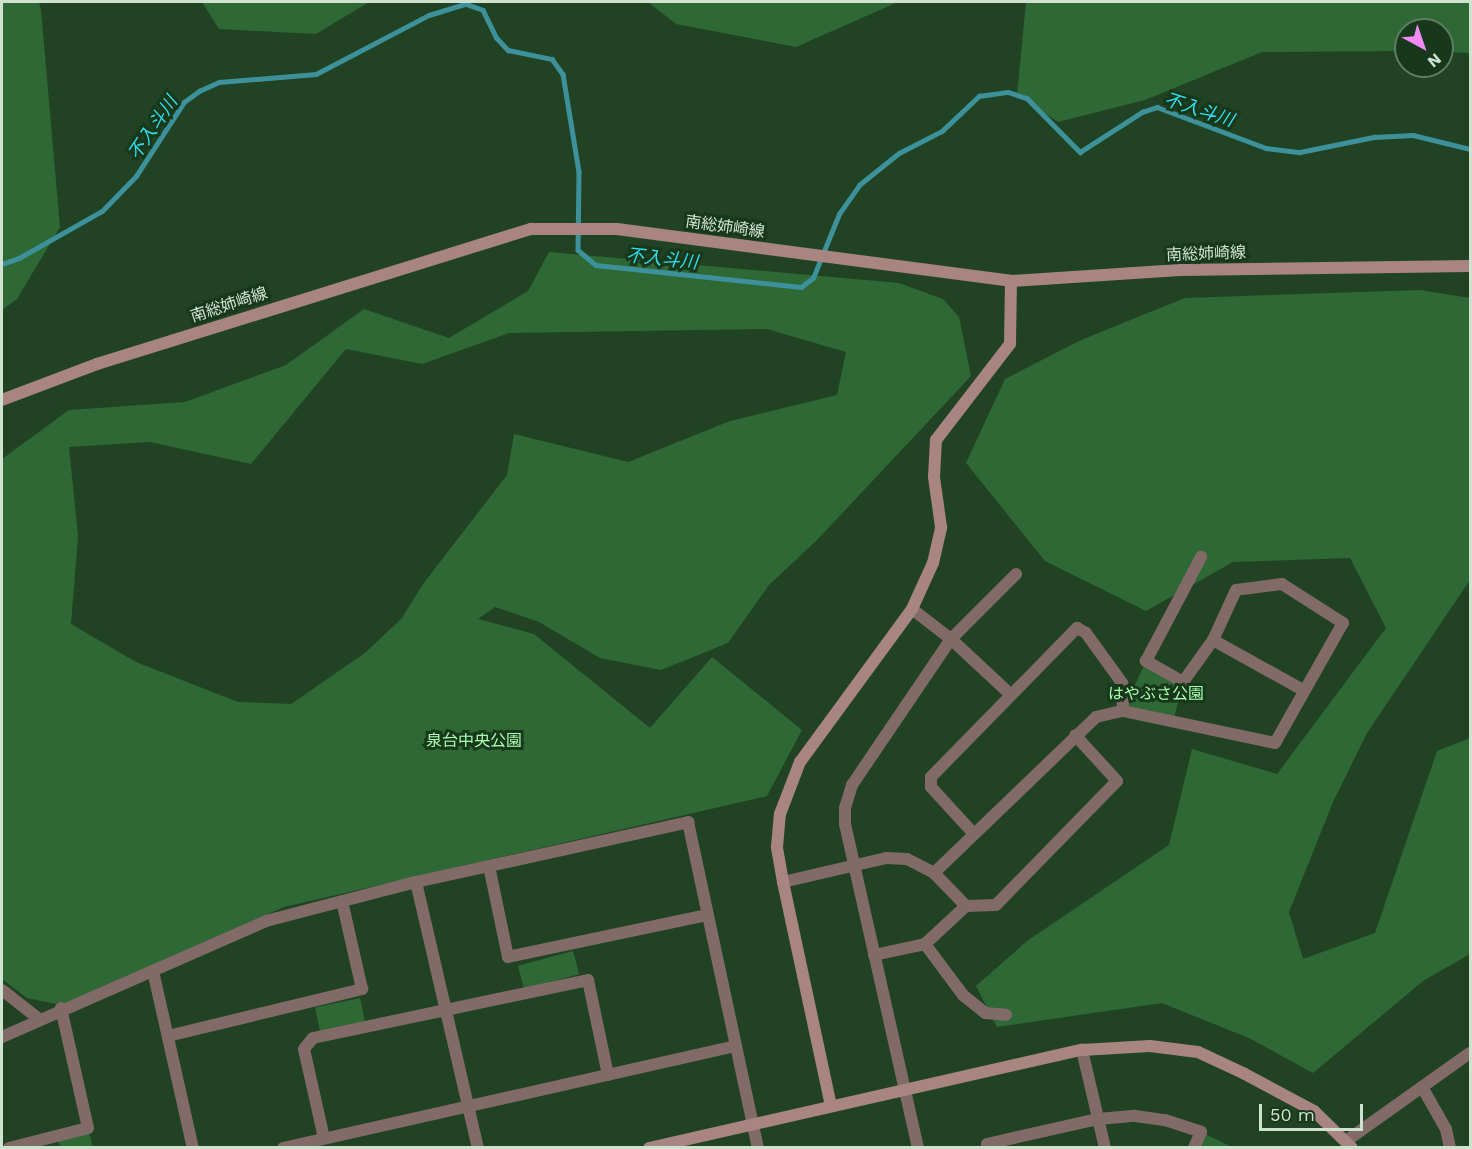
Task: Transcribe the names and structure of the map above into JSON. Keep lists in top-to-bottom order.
{
  "streets": {
    "street": ["南総姉崎線"]
  },
  "water": ["不入斗川"],
  "parks": ["はやぶさ公園", "泉台中央公園"],
  "scale_bar": "50 m",
  "north": "bottom right"
}
